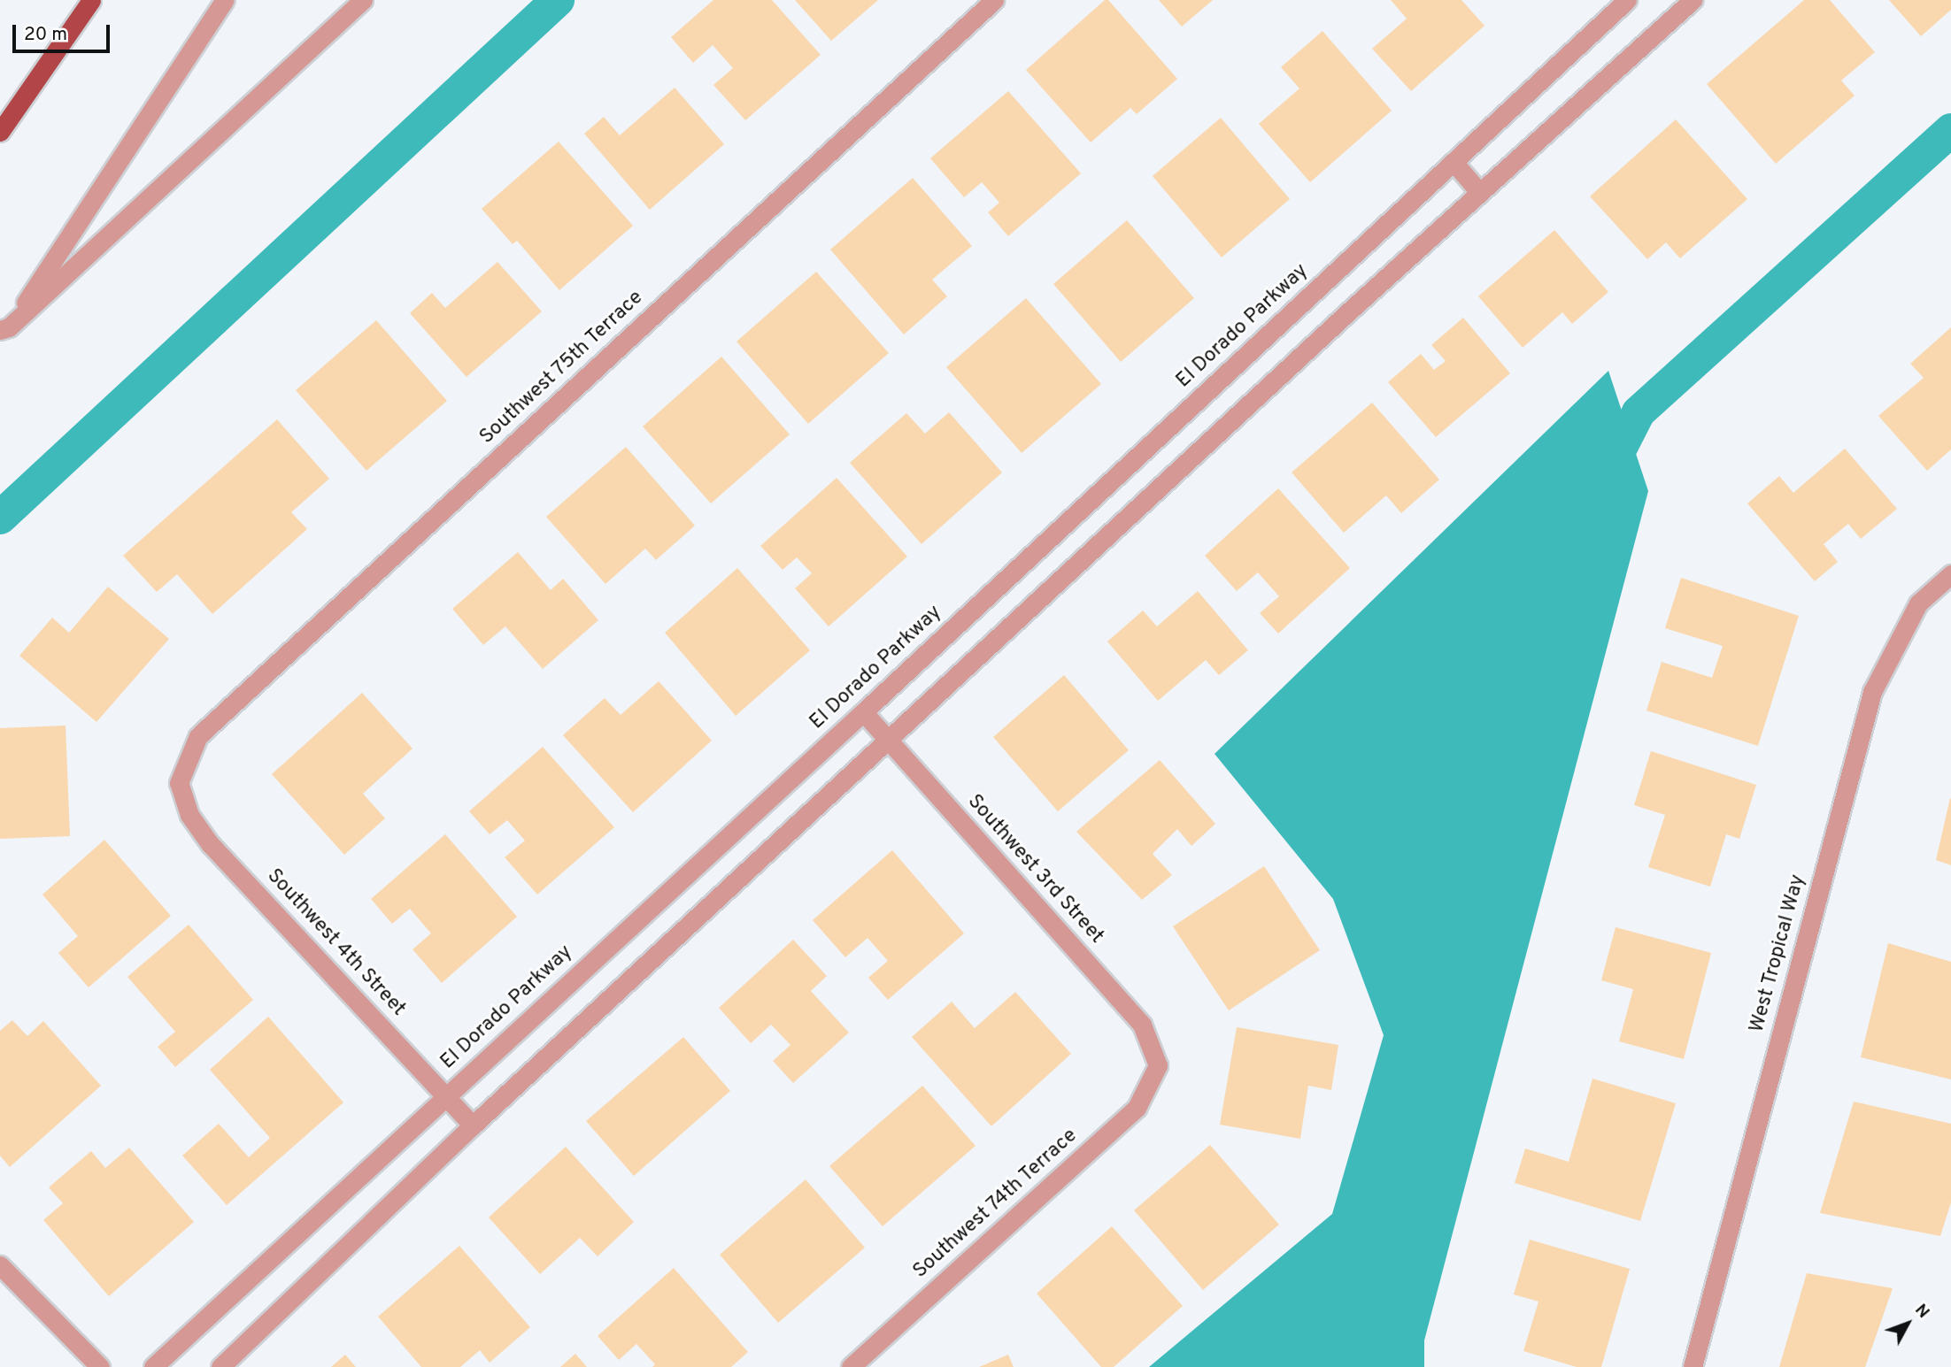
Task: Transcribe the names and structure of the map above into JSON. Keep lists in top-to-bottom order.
{
  "streets": {
    "street": [
      "El Dorado Parkway",
      "Southwest 75th Terrace",
      "Southwest 3rd Street",
      "Southwest 4th Street",
      "West Tropical Way",
      "Southwest 74th Terrace"
    ]
  },
  "crossings": [
    ["El Dorado Parkway", "Southwest 3rd Street"],
    ["El Dorado Parkway", "Southwest 4th Street"],
    ["Southwest 75th Terrace", "Southwest 4th Street"],
    ["Southwest 3rd Street", "Southwest 74th Terrace"]
  ],
  "scale_bar": "20 m",
  "north": "top right"
}
